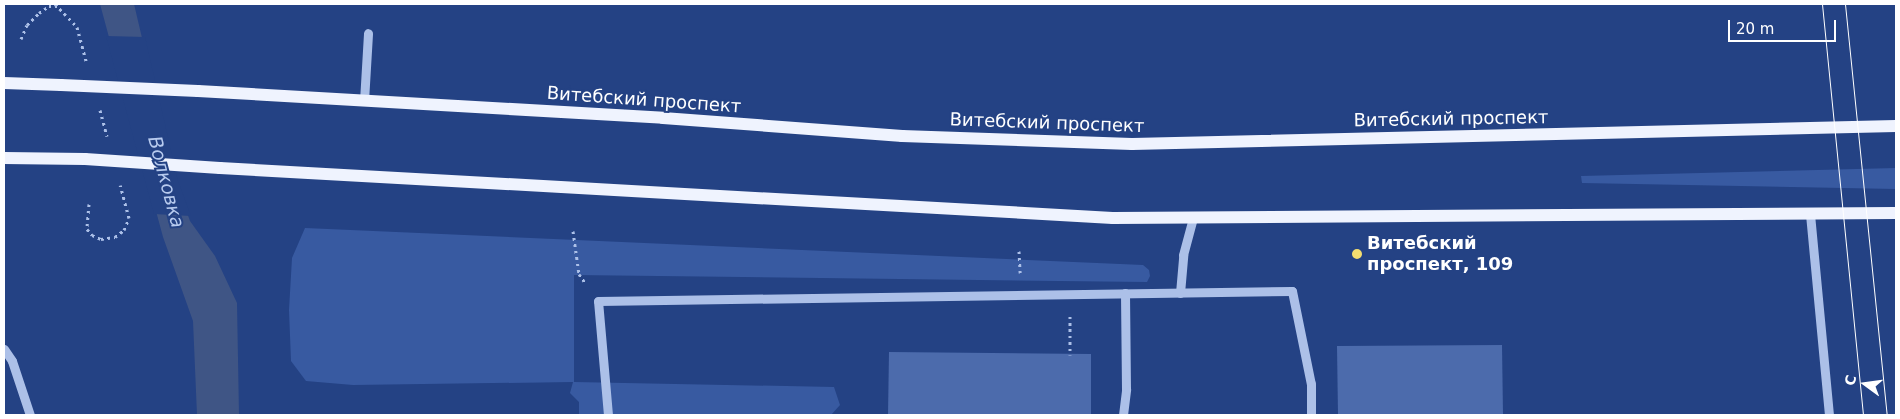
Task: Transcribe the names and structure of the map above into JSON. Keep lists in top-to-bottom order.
{
  "streets": {
    "main road": ["Витебский проспект"]
  },
  "water": ["Волковка"],
  "places": ["Витебский проспект, 109"],
  "scale_bar": "20 m",
  "north": "left"
}
